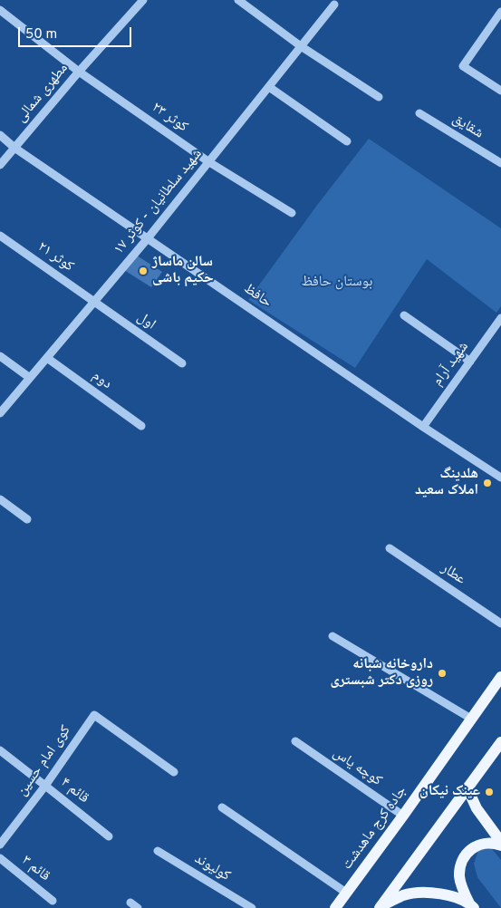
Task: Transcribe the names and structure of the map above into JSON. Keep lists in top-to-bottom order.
{
  "streets": {
    "main road": ["جاده کرج ماهدشت"],
    "street": [
      "مطهری شمالی",
      "کوثر ۲۳",
      "شقایق",
      "شهید سلطانیان - کوثر ۱۷",
      "کوثر ۲۱",
      "حافظ",
      "اول",
      "شهید آرام",
      "دوم",
      "عطار",
      "کوی امام حسین",
      "کوچه یاس",
      "قائم ۴",
      "کولیوند",
      "قائم ۳"
    ]
  },
  "crossings": [
    ["مطهری شمالی", "کوثر ۲۳"],
    ["مطهری شمالی", "حافظ"],
    ["کوثر ۲۳", "شهید سلطانیان - کوثر ۱۷"],
    ["شهید سلطانیان - کوثر ۱۷", "کوثر ۲۱"],
    ["شهید سلطانیان - کوثر ۱۷", "حافظ"],
    ["شهید سلطانیان - کوثر ۱۷", "اول"],
    ["شهید سلطانیان - کوثر ۱۷", "دوم"],
    ["کوثر ۲۱", "اول"],
    ["حافظ", "شهید آرام"],
    ["کوی امام حسین", "قائم ۴"],
    ["کوچه یاس", "جاده کرج ماهدشت"]
  ],
  "parks": ["بوستان حافظ"],
  "places": [
    "سالن ماساژ حکیم باشی",
    "هلدینگ املاک سعید",
    "داروخانه شبانه روزی دکتر شبستری",
    "عینک نیکان"
  ],
  "scale_bar": "50 m"
}
